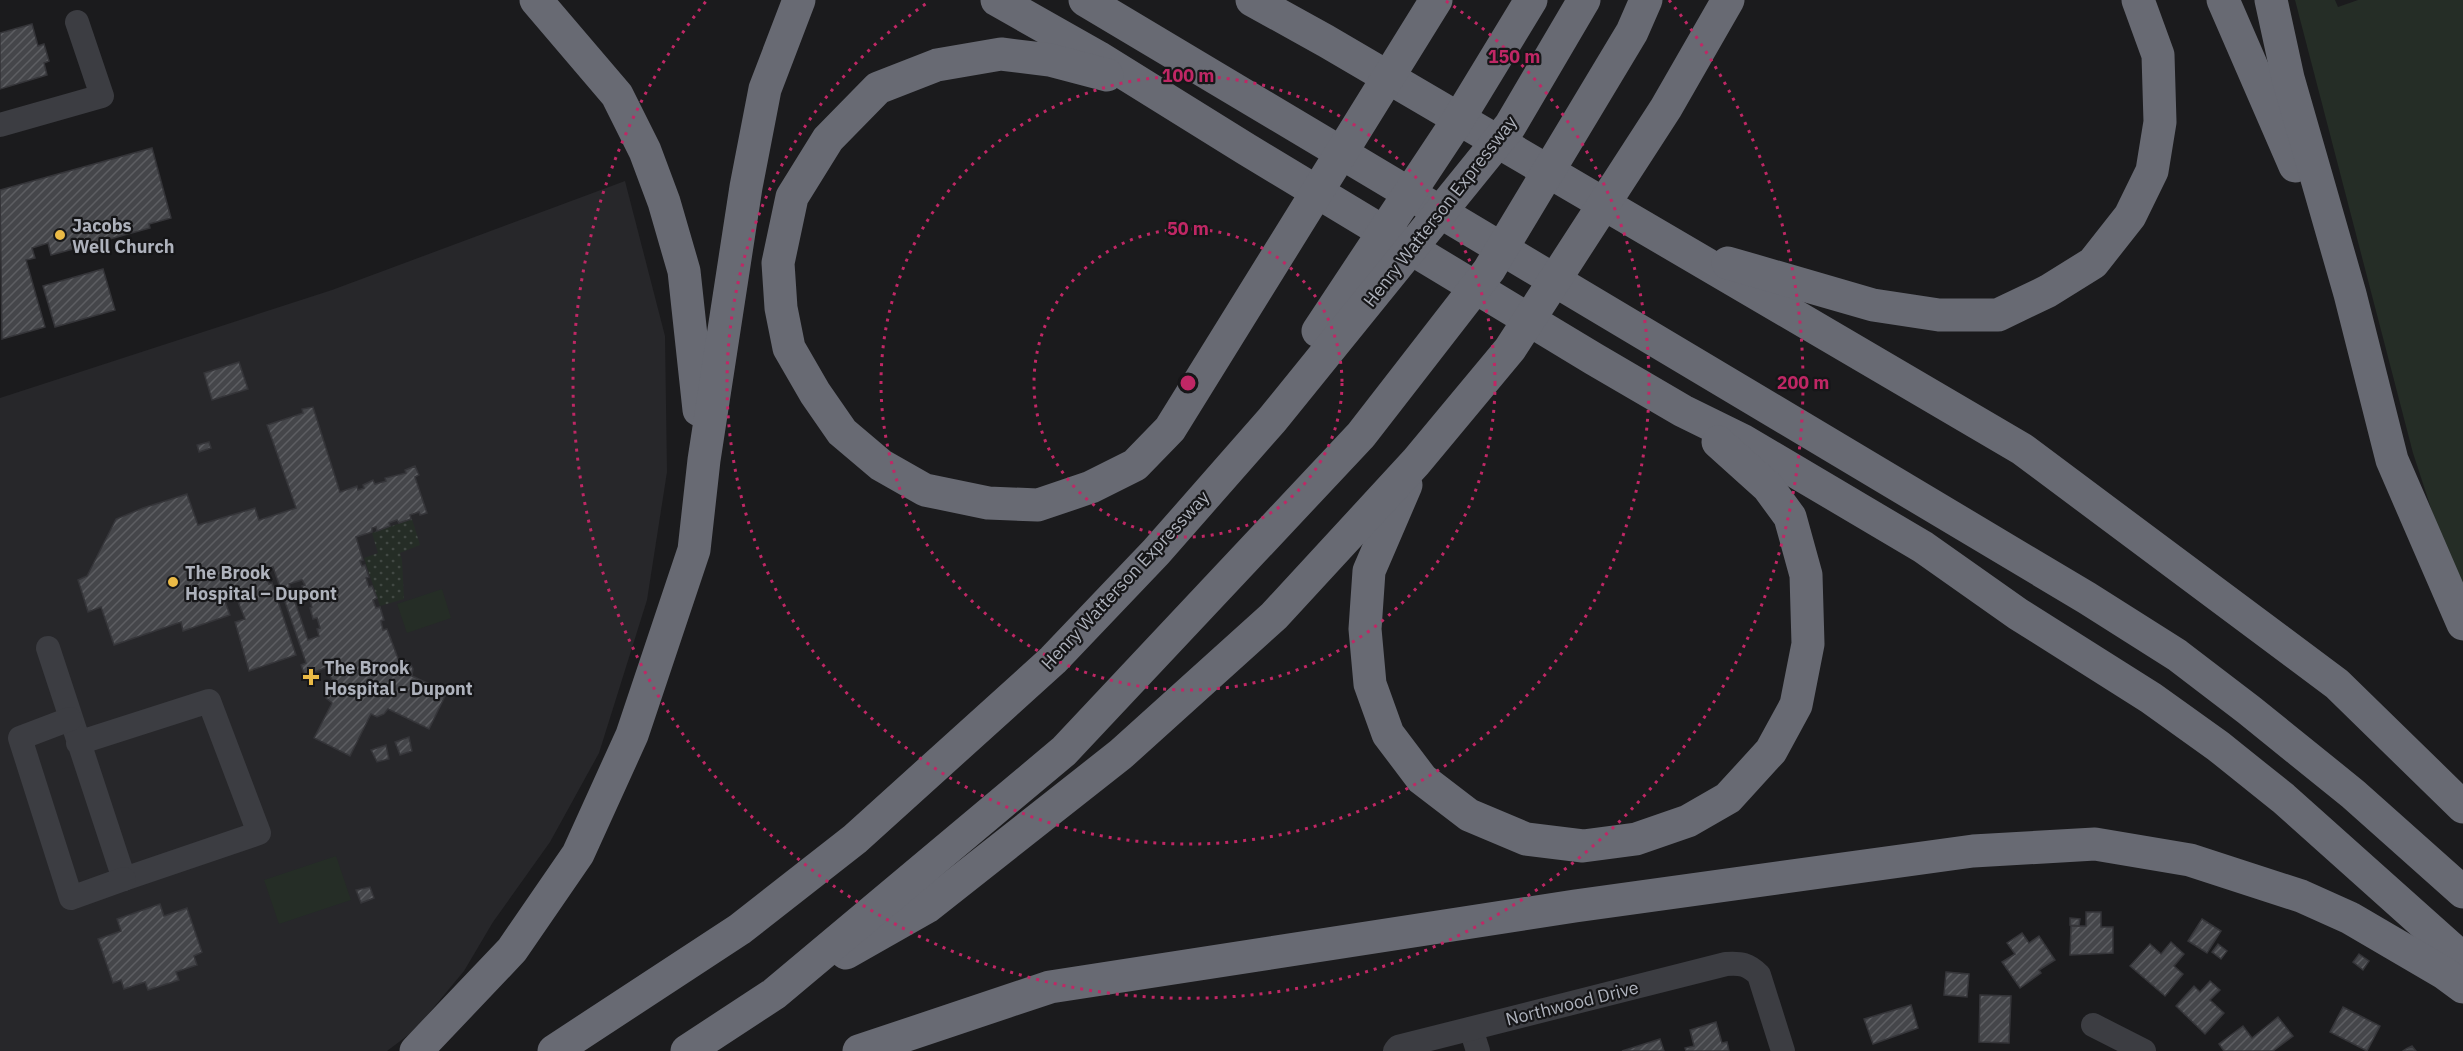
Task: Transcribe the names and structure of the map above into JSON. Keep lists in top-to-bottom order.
{
  "streets": {
    "highway": ["Henry Watterson Expressway"],
    "street": ["Northwood Drive"]
  },
  "places": {
    "other": ["Jacobs Well Church", "The Brook Hospital – Dupont"],
    "health": ["The Brook Hospital - Dupont"]
  },
  "rings": [
    "150 m",
    "100 m",
    "50 m",
    "200 m"
  ]
}
